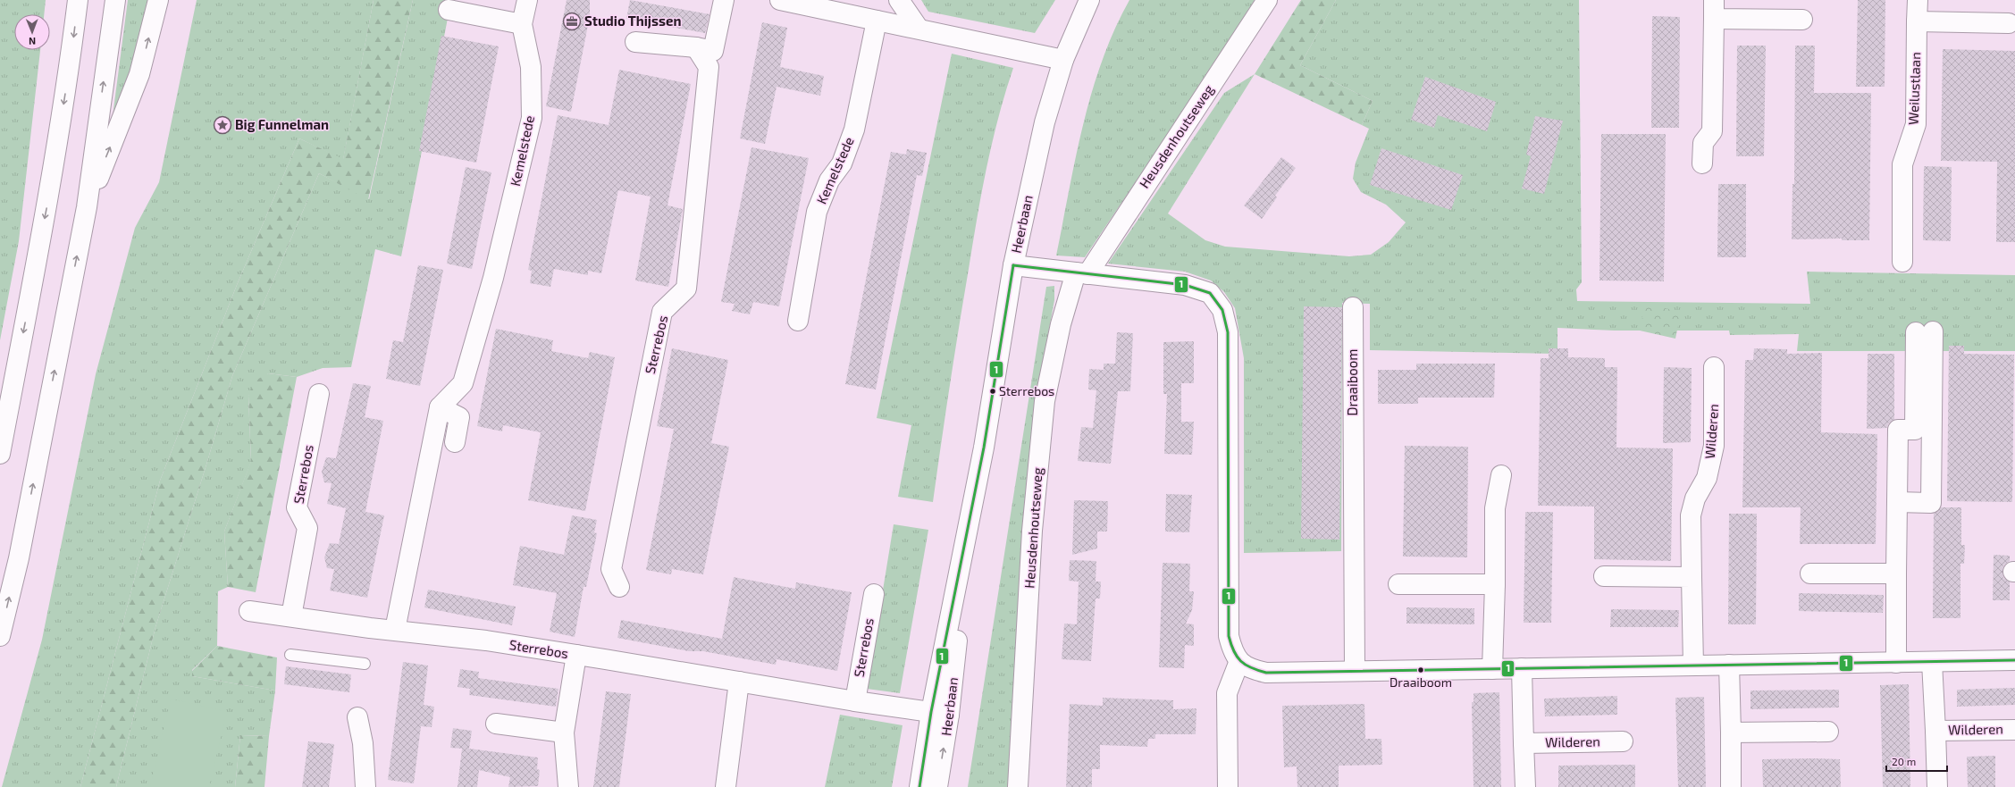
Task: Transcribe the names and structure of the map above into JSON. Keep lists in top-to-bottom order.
{
  "streets": {
    "main road": [
      "Weilustlaan",
      "Heusdenhoutseweg",
      "Kemelstede",
      "Heerbaan",
      "Sterrebos",
      "Draaiboom",
      "Wilderen"
    ]
  },
  "crossings": [
    ["Heerbaan", "Sterrebos"]
  ],
  "places": {
    "office": ["Studio Thijssen"],
    "place": ["Big Funnelman"],
    "other": ["Sterrebos", "Draaiboom"]
  },
  "lines": ["transit line 1"],
  "scale_bar": "20 m",
  "north": "bottom"
}
